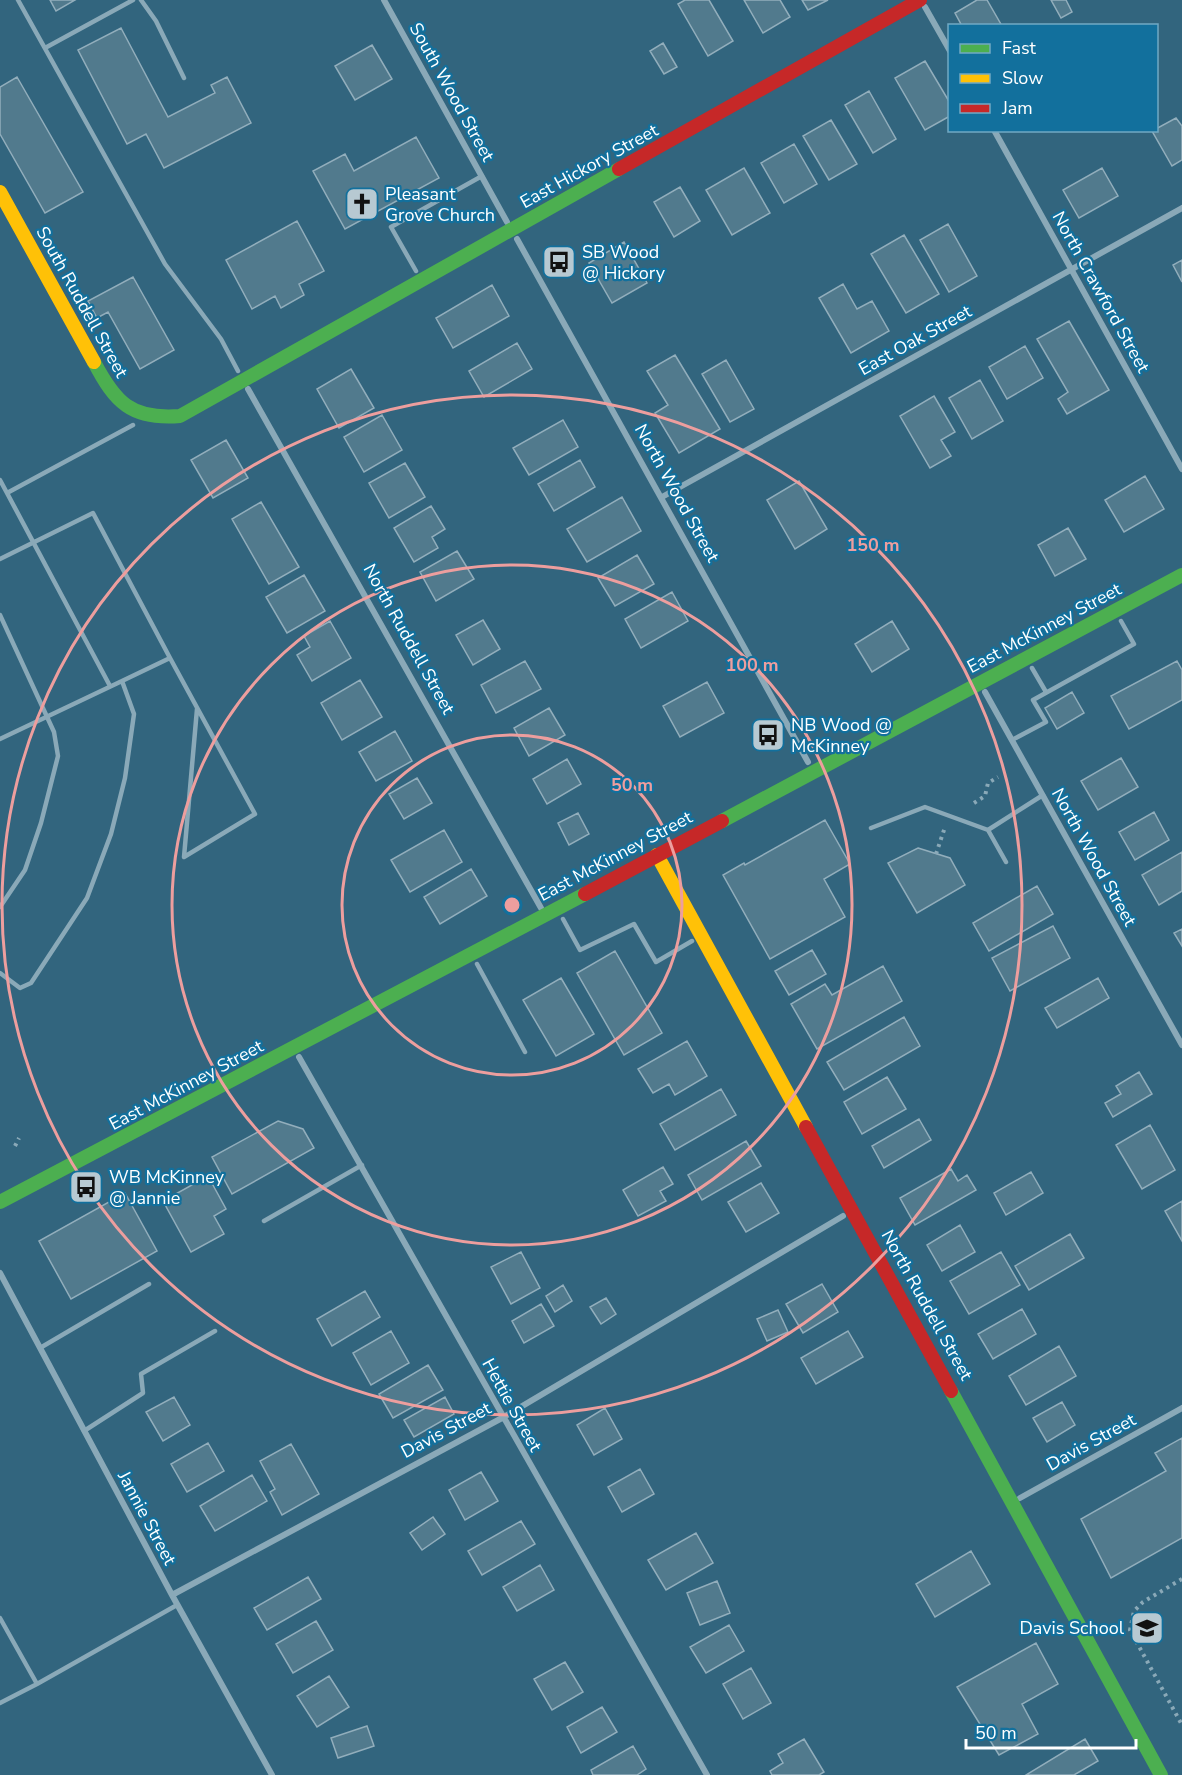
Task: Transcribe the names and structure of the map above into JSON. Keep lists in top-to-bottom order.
{
  "streets": {
    "street": [
      "South Wood Street",
      "East Hickory Street",
      "North Crawford Street",
      "South Ruddell Street",
      "East Oak Street",
      "North Wood Street",
      "East McKinney Street",
      "North Ruddell Street",
      "Hettie Street",
      "Davis Street",
      "Jannie Street"
    ]
  },
  "crossings": [
    ["South Wood Street", "East Hickory Street"],
    ["South Wood Street", "North Wood Street"],
    ["East Hickory Street", "North Wood Street"],
    ["East Hickory Street", "North Ruddell Street"],
    ["North Crawford Street", "East Oak Street"],
    ["East Oak Street", "North Wood Street"],
    ["North Wood Street", "East McKinney Street"],
    ["East McKinney Street", "North Ruddell Street"],
    ["East McKinney Street", "Hettie Street"],
    ["North Ruddell Street", "Davis Street"],
    ["Hettie Street", "Davis Street"],
    ["Davis Street", "Jannie Street"]
  ],
  "places": {
    "church": ["Pleasant Grove Church"],
    "bus stop": ["SB Wood @ Hickory", "NB Wood @ McKinney", "WB McKinney @ Jannie"],
    "school or university": ["Davis School"]
  },
  "legend": ["Fast", "Slow", "Jam"],
  "scale_bar": "50 m",
  "rings": ["150 m", "100 m", "50 m"]
}
